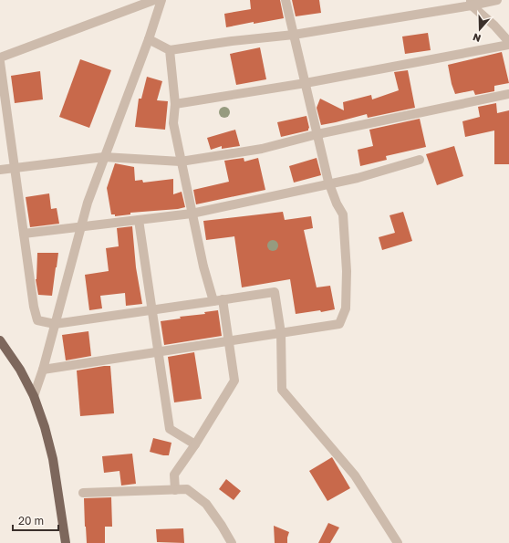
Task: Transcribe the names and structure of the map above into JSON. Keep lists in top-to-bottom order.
{
  "scale_bar": "20 m",
  "north": "bottom"
}
